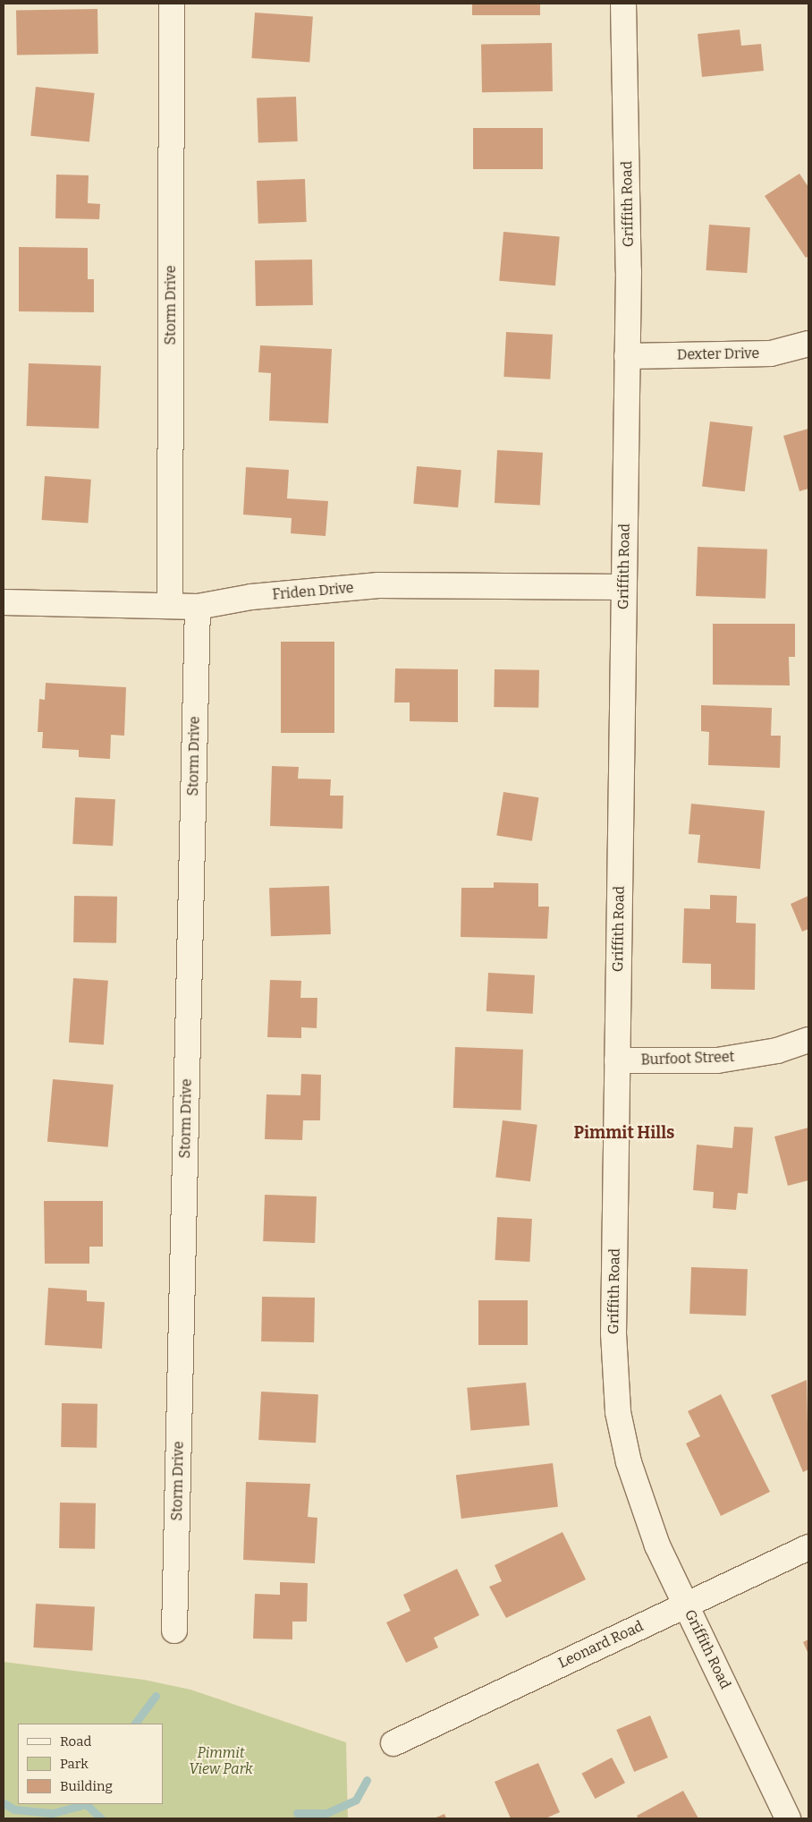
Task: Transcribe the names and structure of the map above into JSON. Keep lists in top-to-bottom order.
{
  "streets": {
    "street": [
      "Griffith Road",
      "Storm Drive",
      "Dexter Drive",
      "Friden Drive",
      "Burfoot Street",
      "Leonard Road"
    ]
  },
  "crossings": [
    ["Griffith Road", "Dexter Drive"],
    ["Griffith Road", "Friden Drive"],
    ["Griffith Road", "Burfoot Street"],
    ["Griffith Road", "Leonard Road"],
    ["Storm Drive", "Friden Drive"]
  ],
  "districts": ["Pimmit Hills"],
  "parks": ["Pimmit View Park"],
  "legend": ["Road", "Park", "Building"]
}
